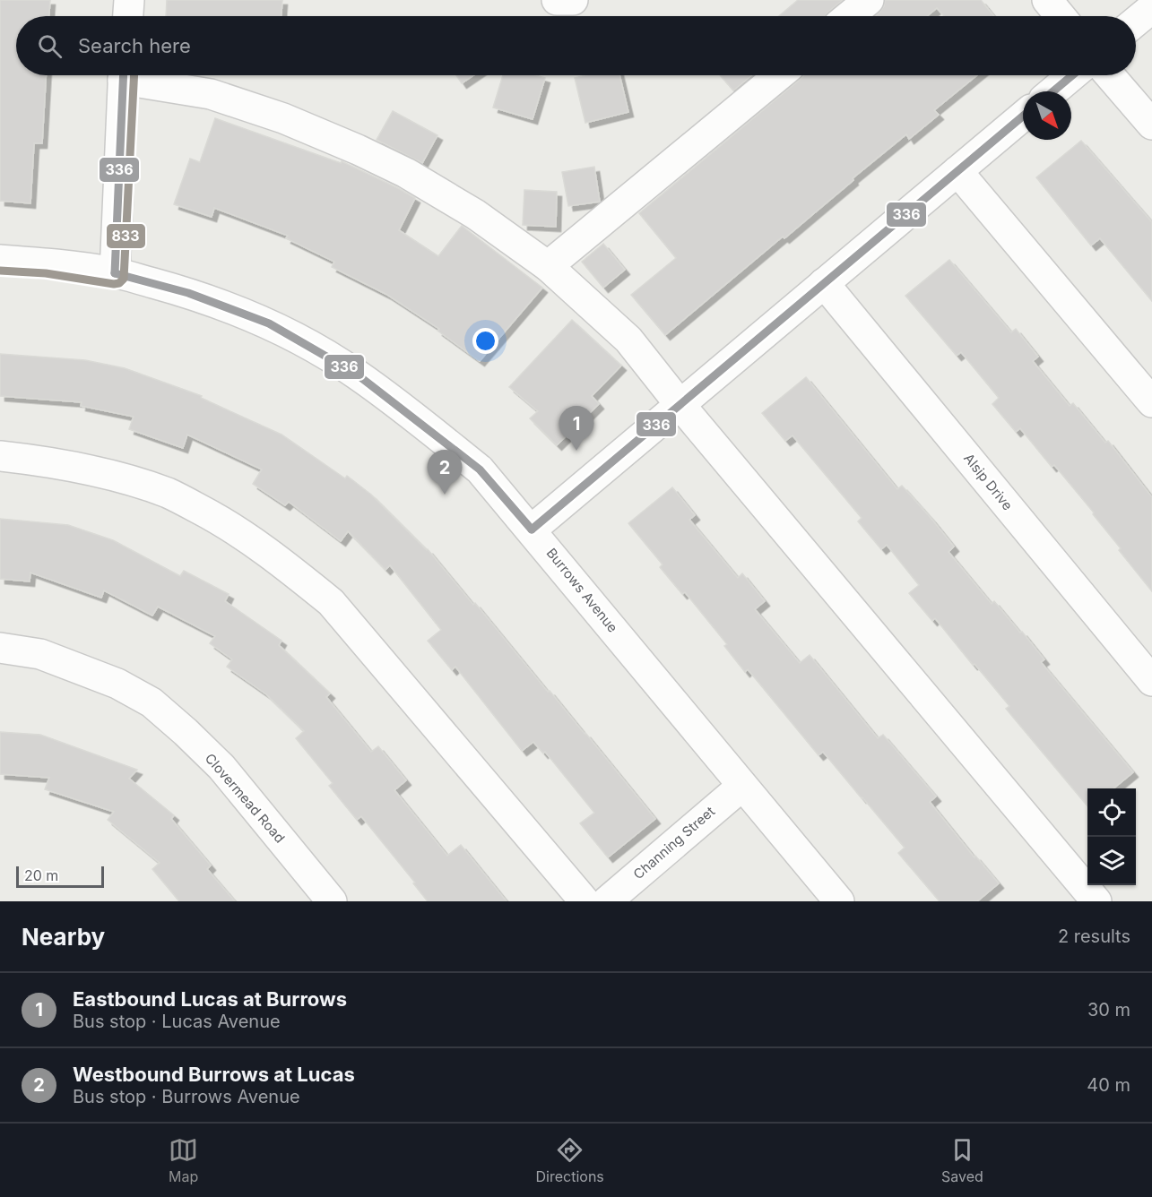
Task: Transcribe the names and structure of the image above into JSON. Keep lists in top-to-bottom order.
{
  "streets": {
    "street": [
      "Alsip Drive",
      "Burrows Avenue",
      "Clovermead Road",
      "Channing Street"
    ]
  },
  "crossings": [
    ["Burrows Avenue", "Channing Street"]
  ],
  "lines": ["transit line 336", "transit line 833"],
  "scale_bar": "20 m",
  "north": "bottom right",
  "page": {
    "search": "Search here",
    "pins": ["1", "2"],
    "scale": "20 m",
    "heading": ["Nearby", "2 results"],
    "list": [
      {
        "mark": "1",
        "name": "Eastbound Lucas at Burrows",
        "note": "Bus stop · Lucas Avenue",
        "value": "30 m"
      },
      {
        "mark": "2",
        "name": "Westbound Burrows at Lucas",
        "note": "Bus stop · Burrows Avenue",
        "value": "40 m"
      }
    ],
    "nav": ["Map", "Directions", "Saved"]
  }
}
